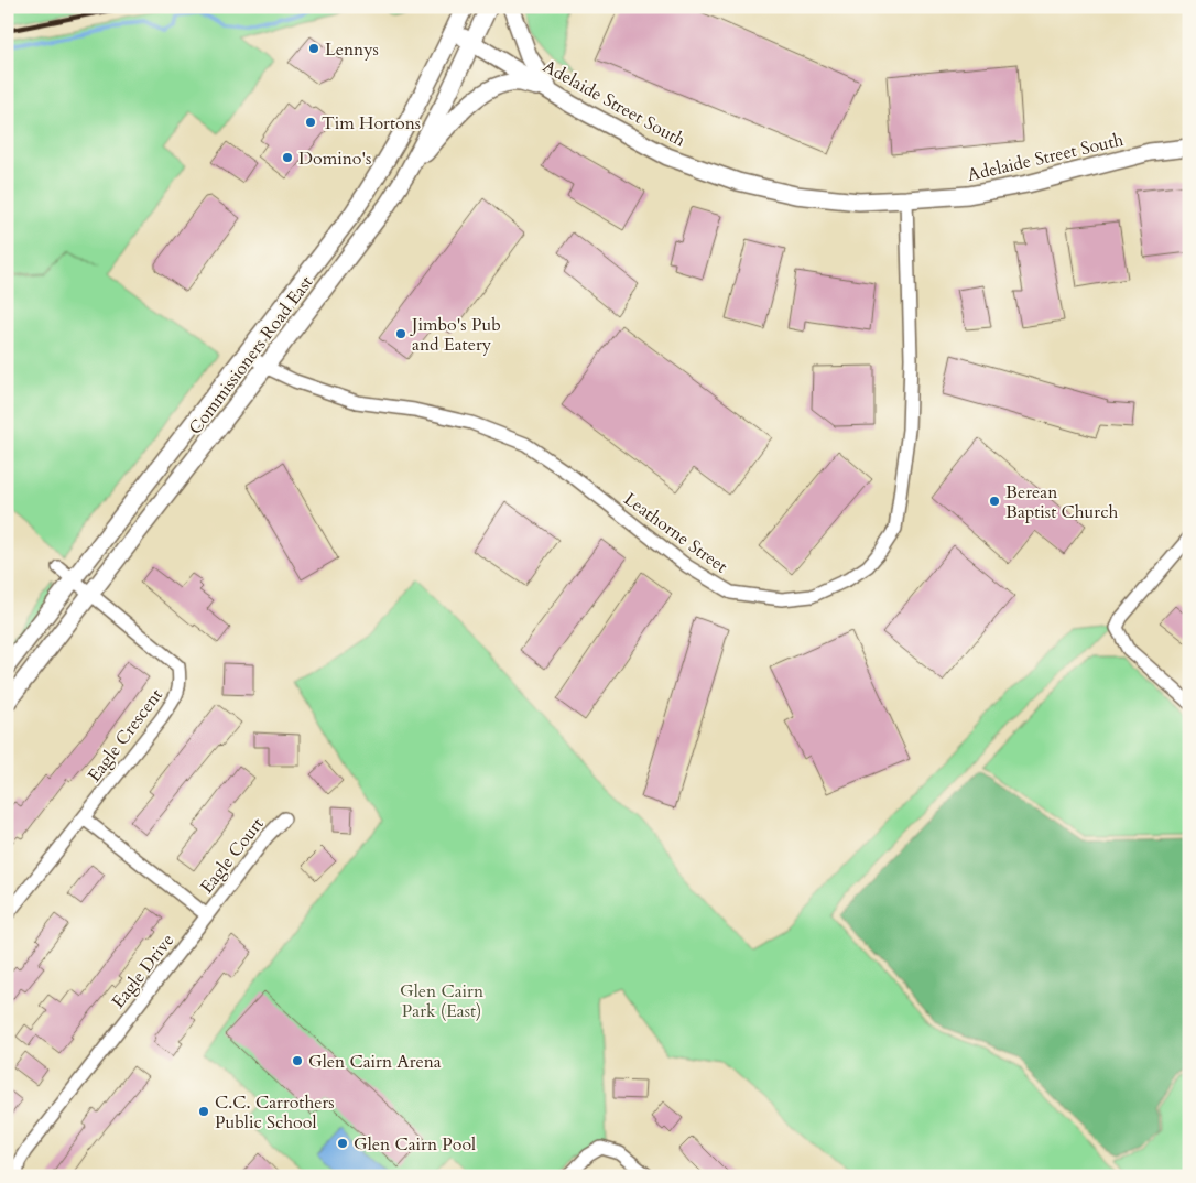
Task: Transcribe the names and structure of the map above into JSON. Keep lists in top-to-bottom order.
{
  "streets": {
    "main road": ["Adelaide Street South", "Commissioners Road East"],
    "street": [
      "Leathorne Street",
      "Eagle Crescent",
      "Eagle Court",
      "Eagle Drive"
    ]
  },
  "crossings": [
    ["Adelaide Street South", "Commissioners Road East"],
    ["Adelaide Street South", "Leathorne Street"],
    ["Commissioners Road East", "Leathorne Street"],
    ["Commissioners Road East", "Eagle Crescent"],
    ["Eagle Court", "Eagle Drive"]
  ],
  "parks": ["Glen Cairn Park (East)"],
  "places": [
    "Lennys",
    "Tim Hortons",
    "Domino's",
    "Jimbo's Pub and Eatery",
    "Berean Baptist Church",
    "Glen Cairn Arena",
    "C.C. Carrothers Public School",
    "Glen Cairn Pool"
  ]
}
